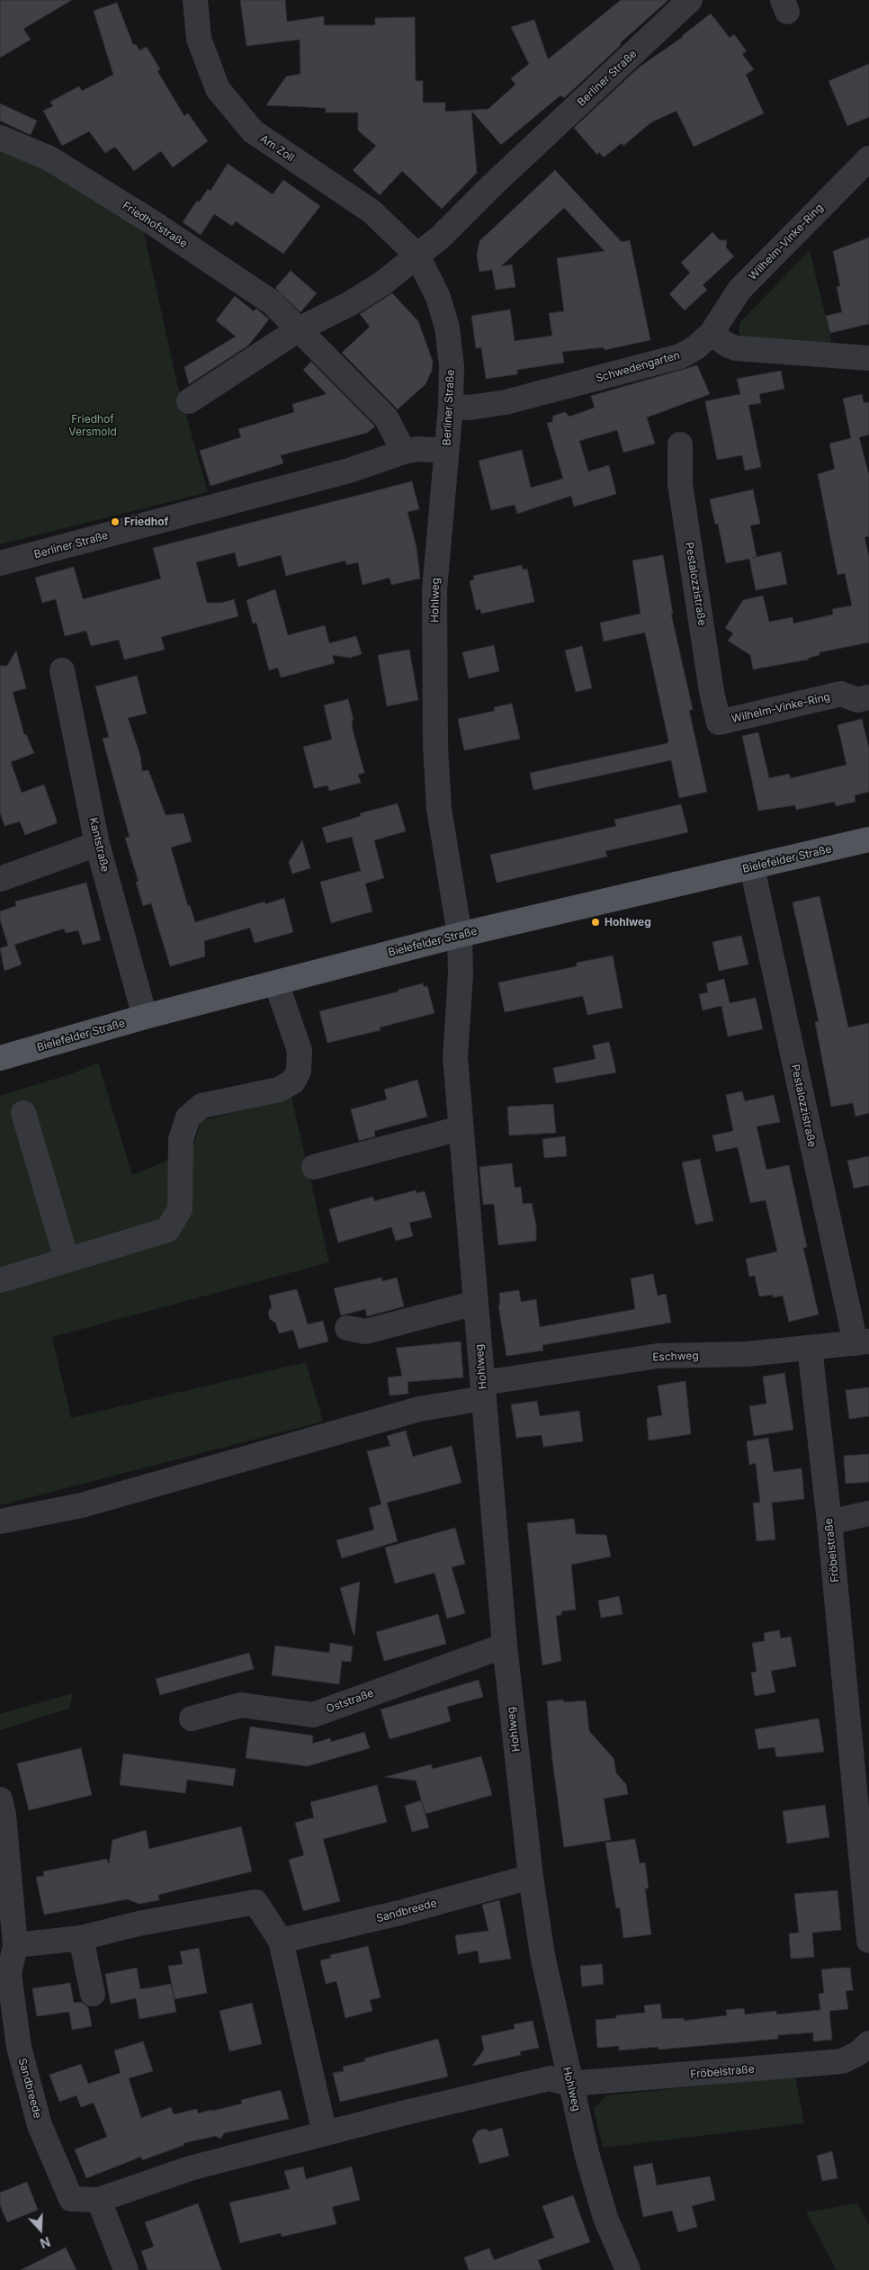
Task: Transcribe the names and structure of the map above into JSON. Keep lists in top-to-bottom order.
{
  "streets": {
    "main road": ["Bielefelder Straße"],
    "street": [
      "Berliner Straße",
      "Am Zoll",
      "Friedhofstraße",
      "Wilhelm-Vinke-Ring",
      "Schwedengarten",
      "Pestalozzistraße",
      "Hohlweg",
      "Kantstraße",
      "Eschweg",
      "Fröbelstraße",
      "Oststraße",
      "Sandbreede"
    ]
  },
  "crossings": [
    ["Berliner Straße", "Am Zoll"],
    ["Berliner Straße", "Friedhofstraße"],
    ["Berliner Straße", "Schwedengarten"],
    ["Berliner Straße", "Hohlweg"],
    ["Wilhelm-Vinke-Ring", "Schwedengarten"],
    ["Wilhelm-Vinke-Ring", "Pestalozzistraße"],
    ["Pestalozzistraße", "Bielefelder Straße"],
    ["Pestalozzistraße", "Eschweg"],
    ["Hohlweg", "Bielefelder Straße"],
    ["Hohlweg", "Eschweg"],
    ["Hohlweg", "Fröbelstraße"],
    ["Hohlweg", "Oststraße"],
    ["Hohlweg", "Sandbreede"],
    ["Kantstraße", "Bielefelder Straße"],
    ["Eschweg", "Fröbelstraße"],
    ["Fröbelstraße", "Sandbreede"]
  ],
  "parks": ["Friedhof Versmold"],
  "places": ["Friedhof", "Hohlweg"],
  "north": "bottom"
}
